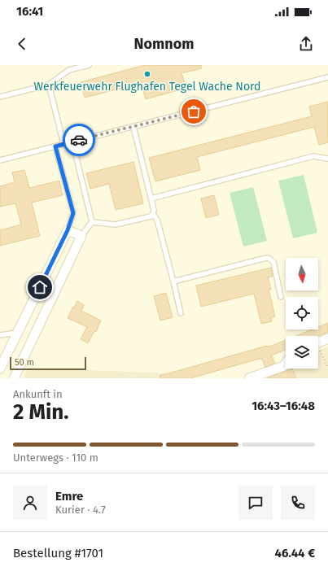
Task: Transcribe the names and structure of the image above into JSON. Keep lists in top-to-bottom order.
{
  "places": ["Werkfeuerwehr Flughafen Tegel Wache Nord"],
  "scale_bar": "50 m",
  "north": "bottom",
  "page": {
    "status": "16:41",
    "header": "Nomnom",
    "scale": "50 m",
    "heading": ["2 Min.", "Ankunft in", "16:43–16:48"],
    "panel": [
      "Emre",
      "Kurier · 4.7",
      "Bestellung #1701",
      "46.44 €"
    ],
    "bar": "Unterwegs · 110 m"
  }
}
